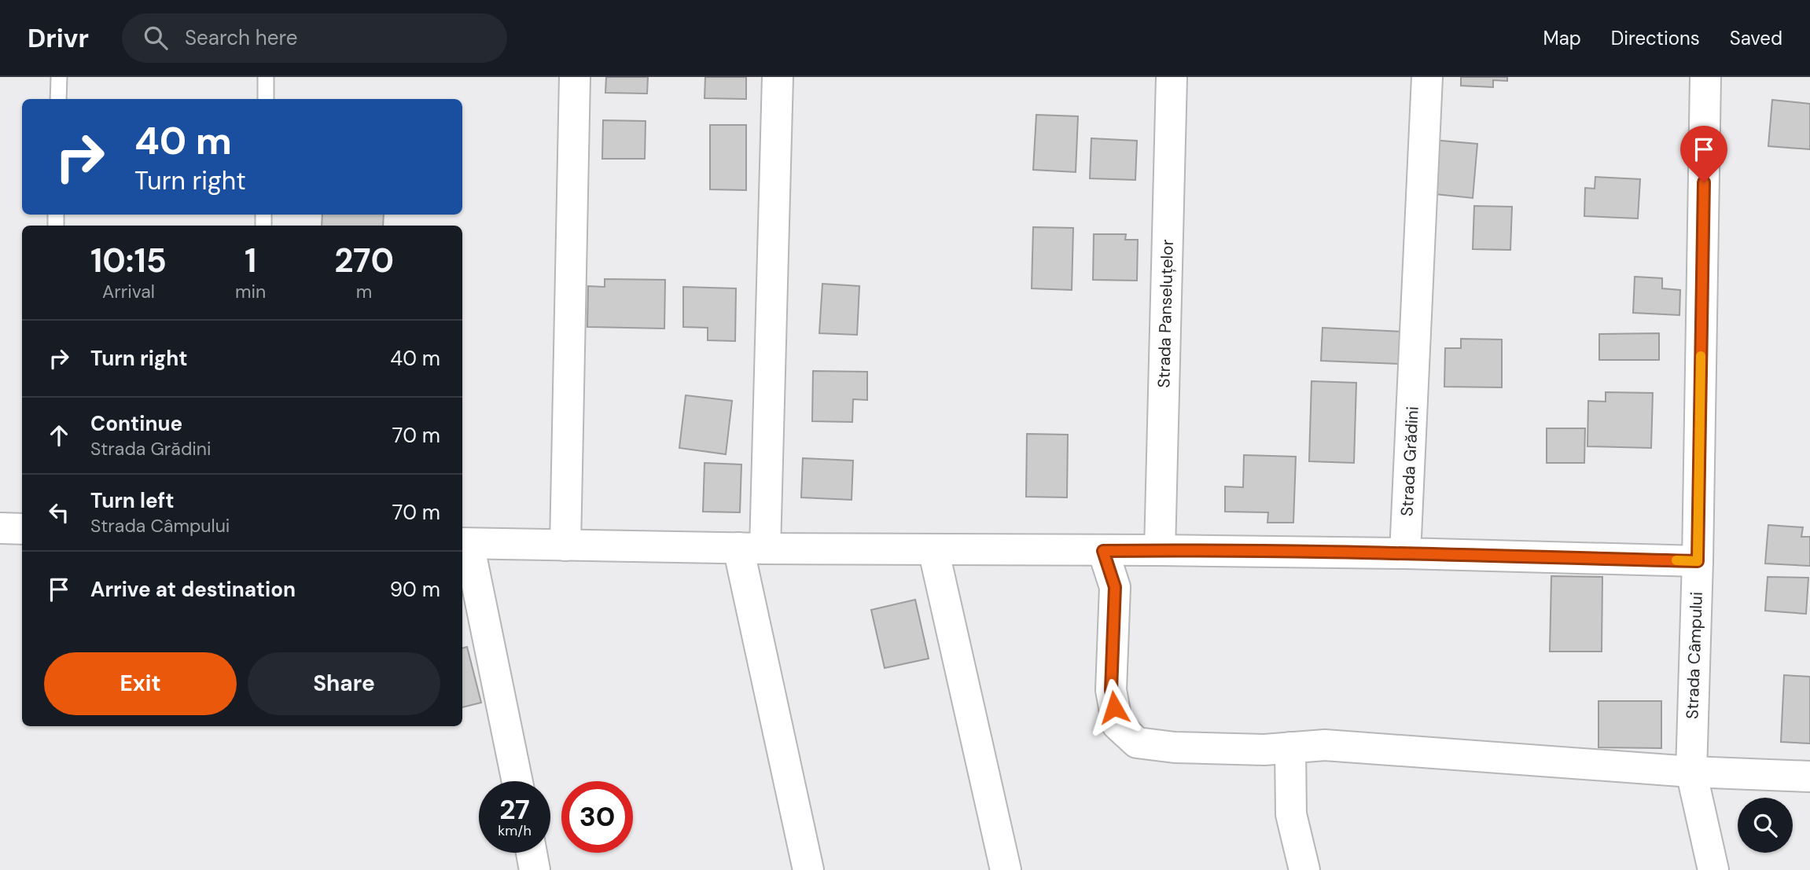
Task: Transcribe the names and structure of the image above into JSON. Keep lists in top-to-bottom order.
{
  "streets": {
    "street": ["Strada Panseluțelor", "Strada Grădini", "Strada Câmpului"]
  },
  "page": {
    "header": "Drivr",
    "search": "Search here",
    "nav": ["Map", "Directions", "Saved"],
    "turn": ["40 m", "Turn right"],
    "eta": [
      "10:15",
      "Arrival",
      "1",
      "min",
      "270",
      "m"
    ],
    "list": [
      {
        "name": "Turn right",
        "value": "40 m"
      },
      {
        "name": "Continue",
        "note": "Strada Grădini",
        "value": "70 m"
      },
      {
        "name": "Turn left",
        "note": "Strada Câmpului",
        "value": "70 m"
      },
      {
        "name": "Arrive at destination",
        "value": "90 m"
      }
    ],
    "buttons": ["Exit", "Share"],
    "speed": "27 km/h",
    "limit": "30"
  }
}
